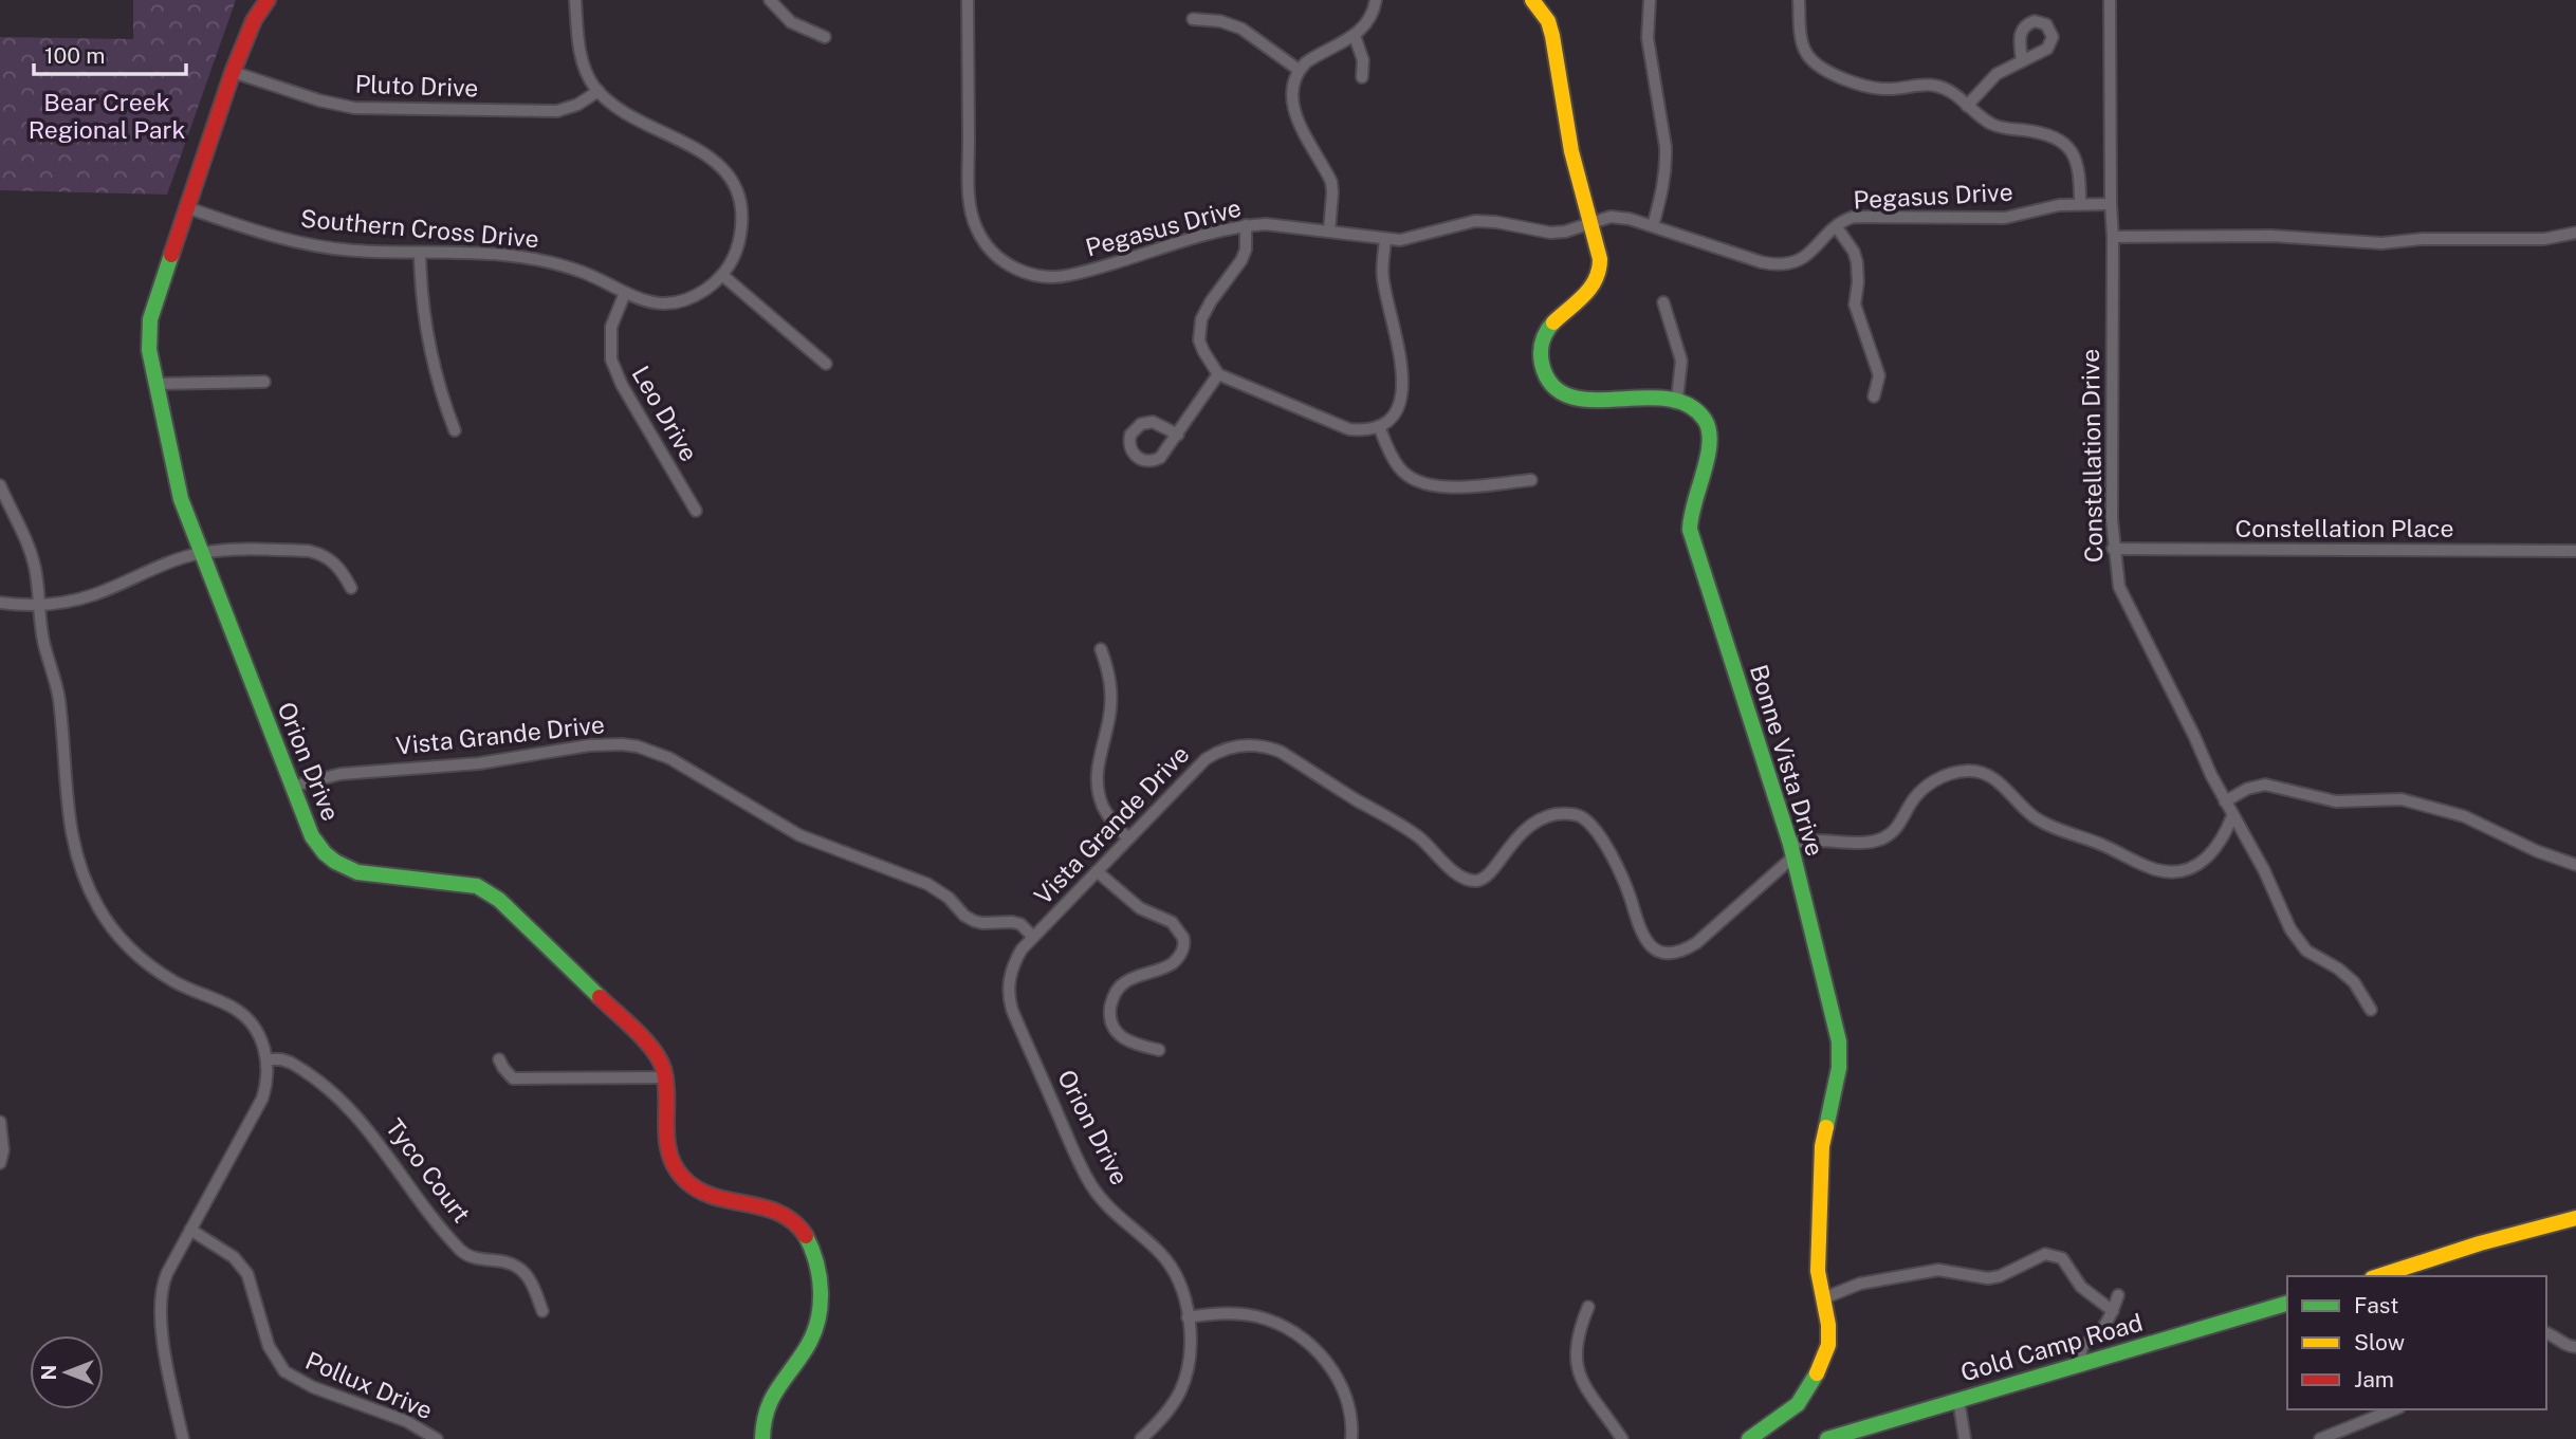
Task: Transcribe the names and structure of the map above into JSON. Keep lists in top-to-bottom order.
{
  "streets": {
    "street": [
      "Pluto Drive",
      "Pegasus Drive",
      "Southern Cross Drive",
      "Leo Drive",
      "Constellation Drive",
      "Constellation Place",
      "Vista Grande Drive",
      "Bonne Vista Drive",
      "Orion Drive",
      "Tyco Court",
      "Gold Camp Road",
      "Pollux Drive"
    ]
  },
  "crossings": [
    ["Pluto Drive", "Southern Cross Drive"],
    ["Pluto Drive", "Orion Drive"],
    ["Pegasus Drive", "Constellation Drive"],
    ["Southern Cross Drive", "Leo Drive"],
    ["Southern Cross Drive", "Orion Drive"],
    ["Constellation Drive", "Constellation Place"],
    ["Vista Grande Drive", "Bonne Vista Drive"],
    ["Vista Grande Drive", "Orion Drive"]
  ],
  "parks": ["Bear Creek Regional Park"],
  "legend": ["Fast", "Slow", "Jam"],
  "scale_bar": "100 m",
  "north": "left"
}
